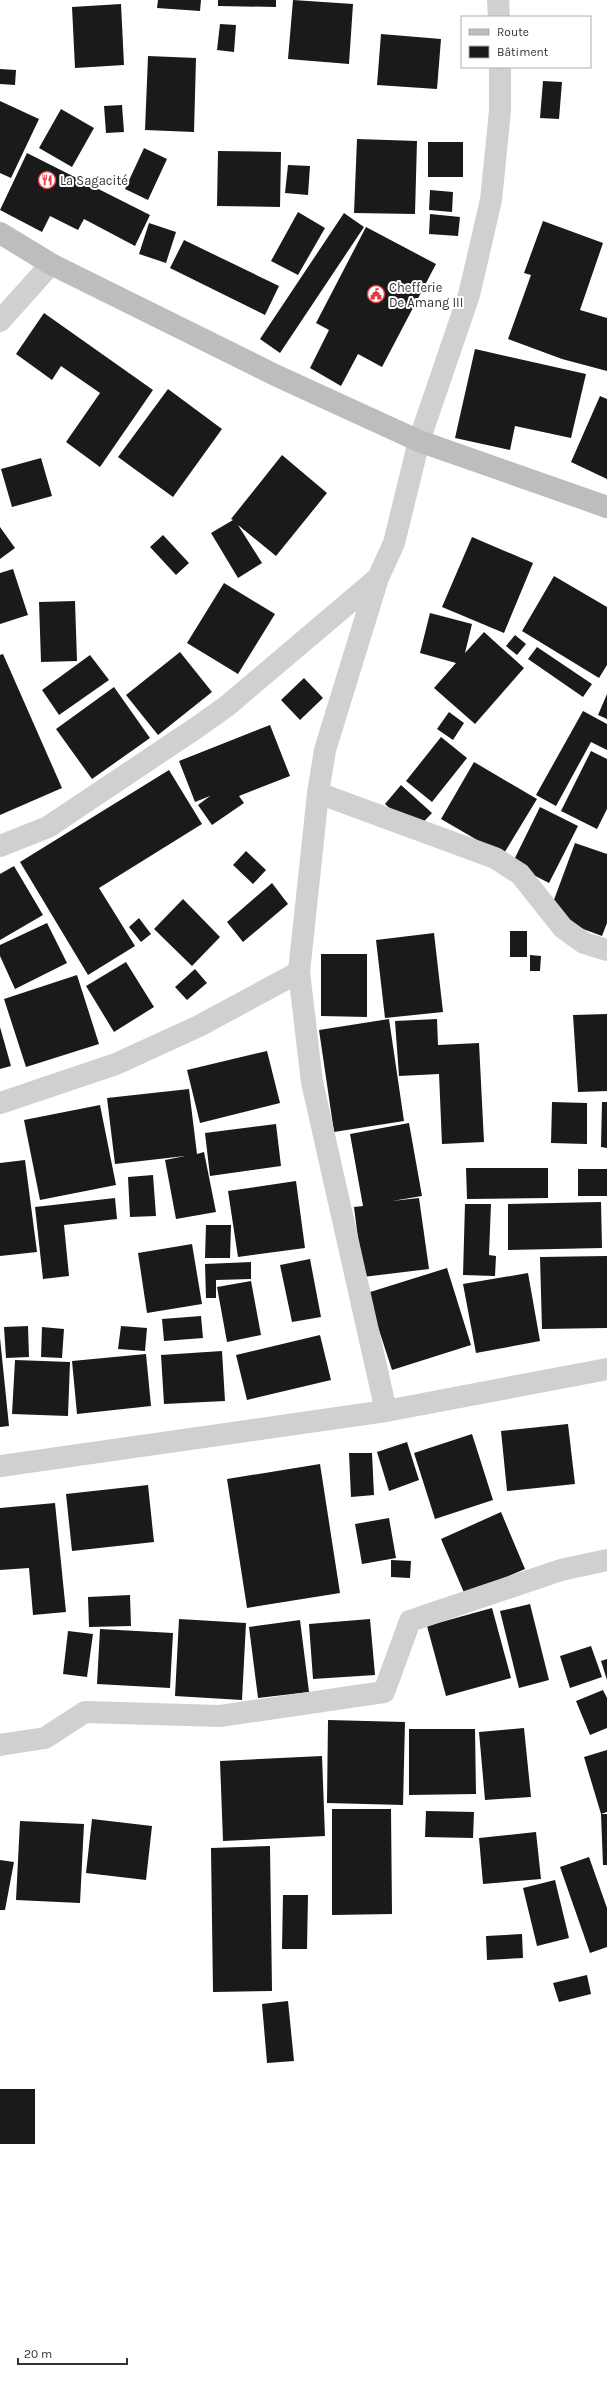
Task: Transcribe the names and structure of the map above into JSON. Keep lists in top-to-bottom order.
{
  "places": {
    "restaurant": ["La Sagacité"],
    "public building": ["Chefferie De Amang III"]
  },
  "legend": ["Route", "Bâtiment"],
  "scale_bar": "20 m"
}
